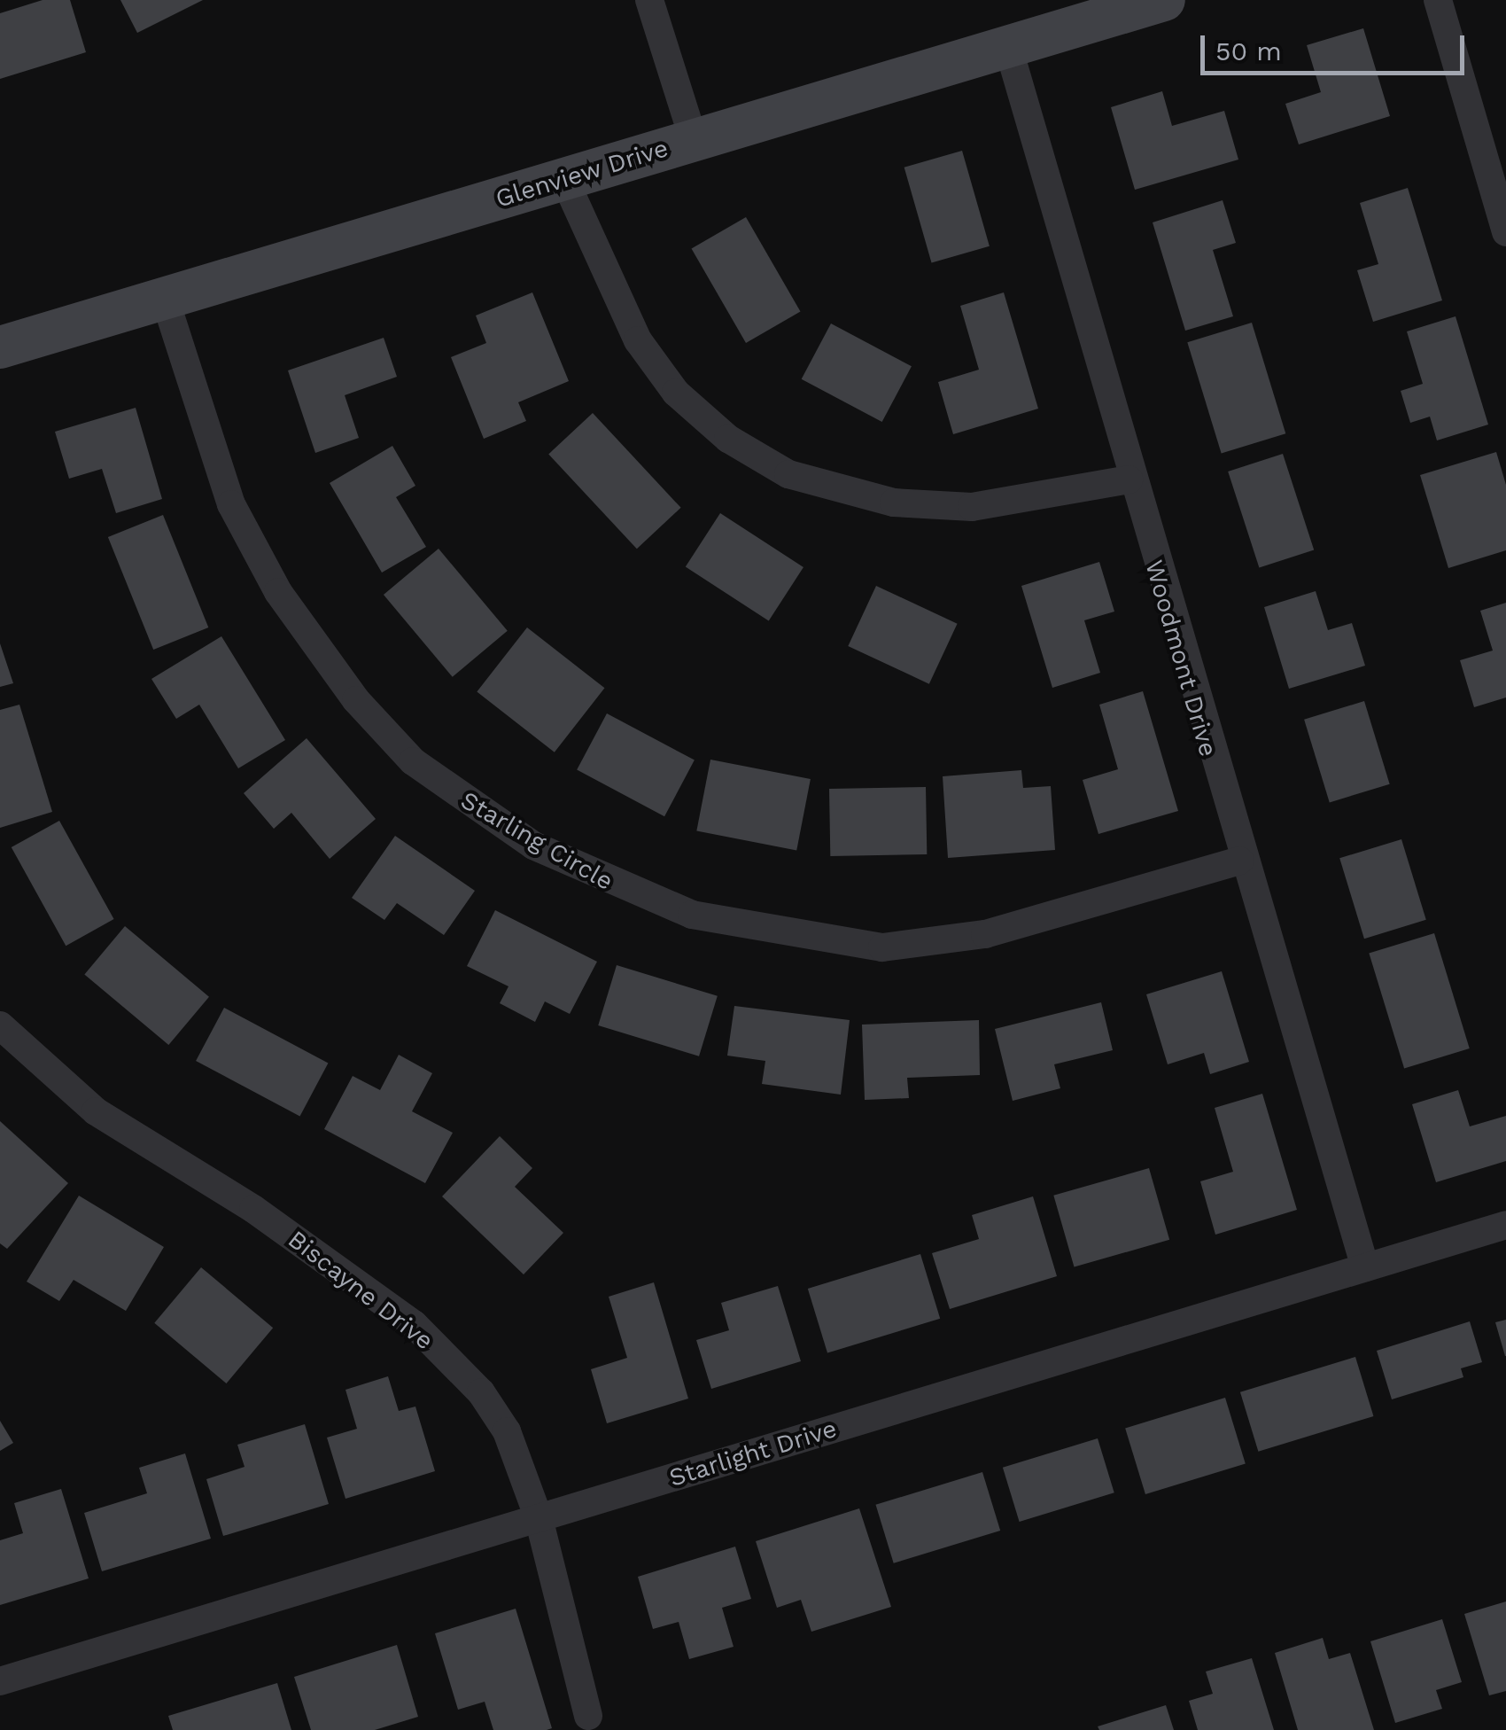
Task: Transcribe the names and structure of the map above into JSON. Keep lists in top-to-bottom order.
{
  "streets": {
    "main road": ["Glenview Drive"],
    "street": [
      "Woodmont Drive",
      "Starling Circle",
      "Biscayne Drive",
      "Starlight Drive"
    ]
  },
  "crossings": [
    ["Glenview Drive", "Woodmont Drive"],
    ["Glenview Drive", "Starling Circle"],
    ["Woodmont Drive", "Starling Circle"],
    ["Woodmont Drive", "Starlight Drive"],
    ["Biscayne Drive", "Starlight Drive"]
  ],
  "scale_bar": "50 m"
}
